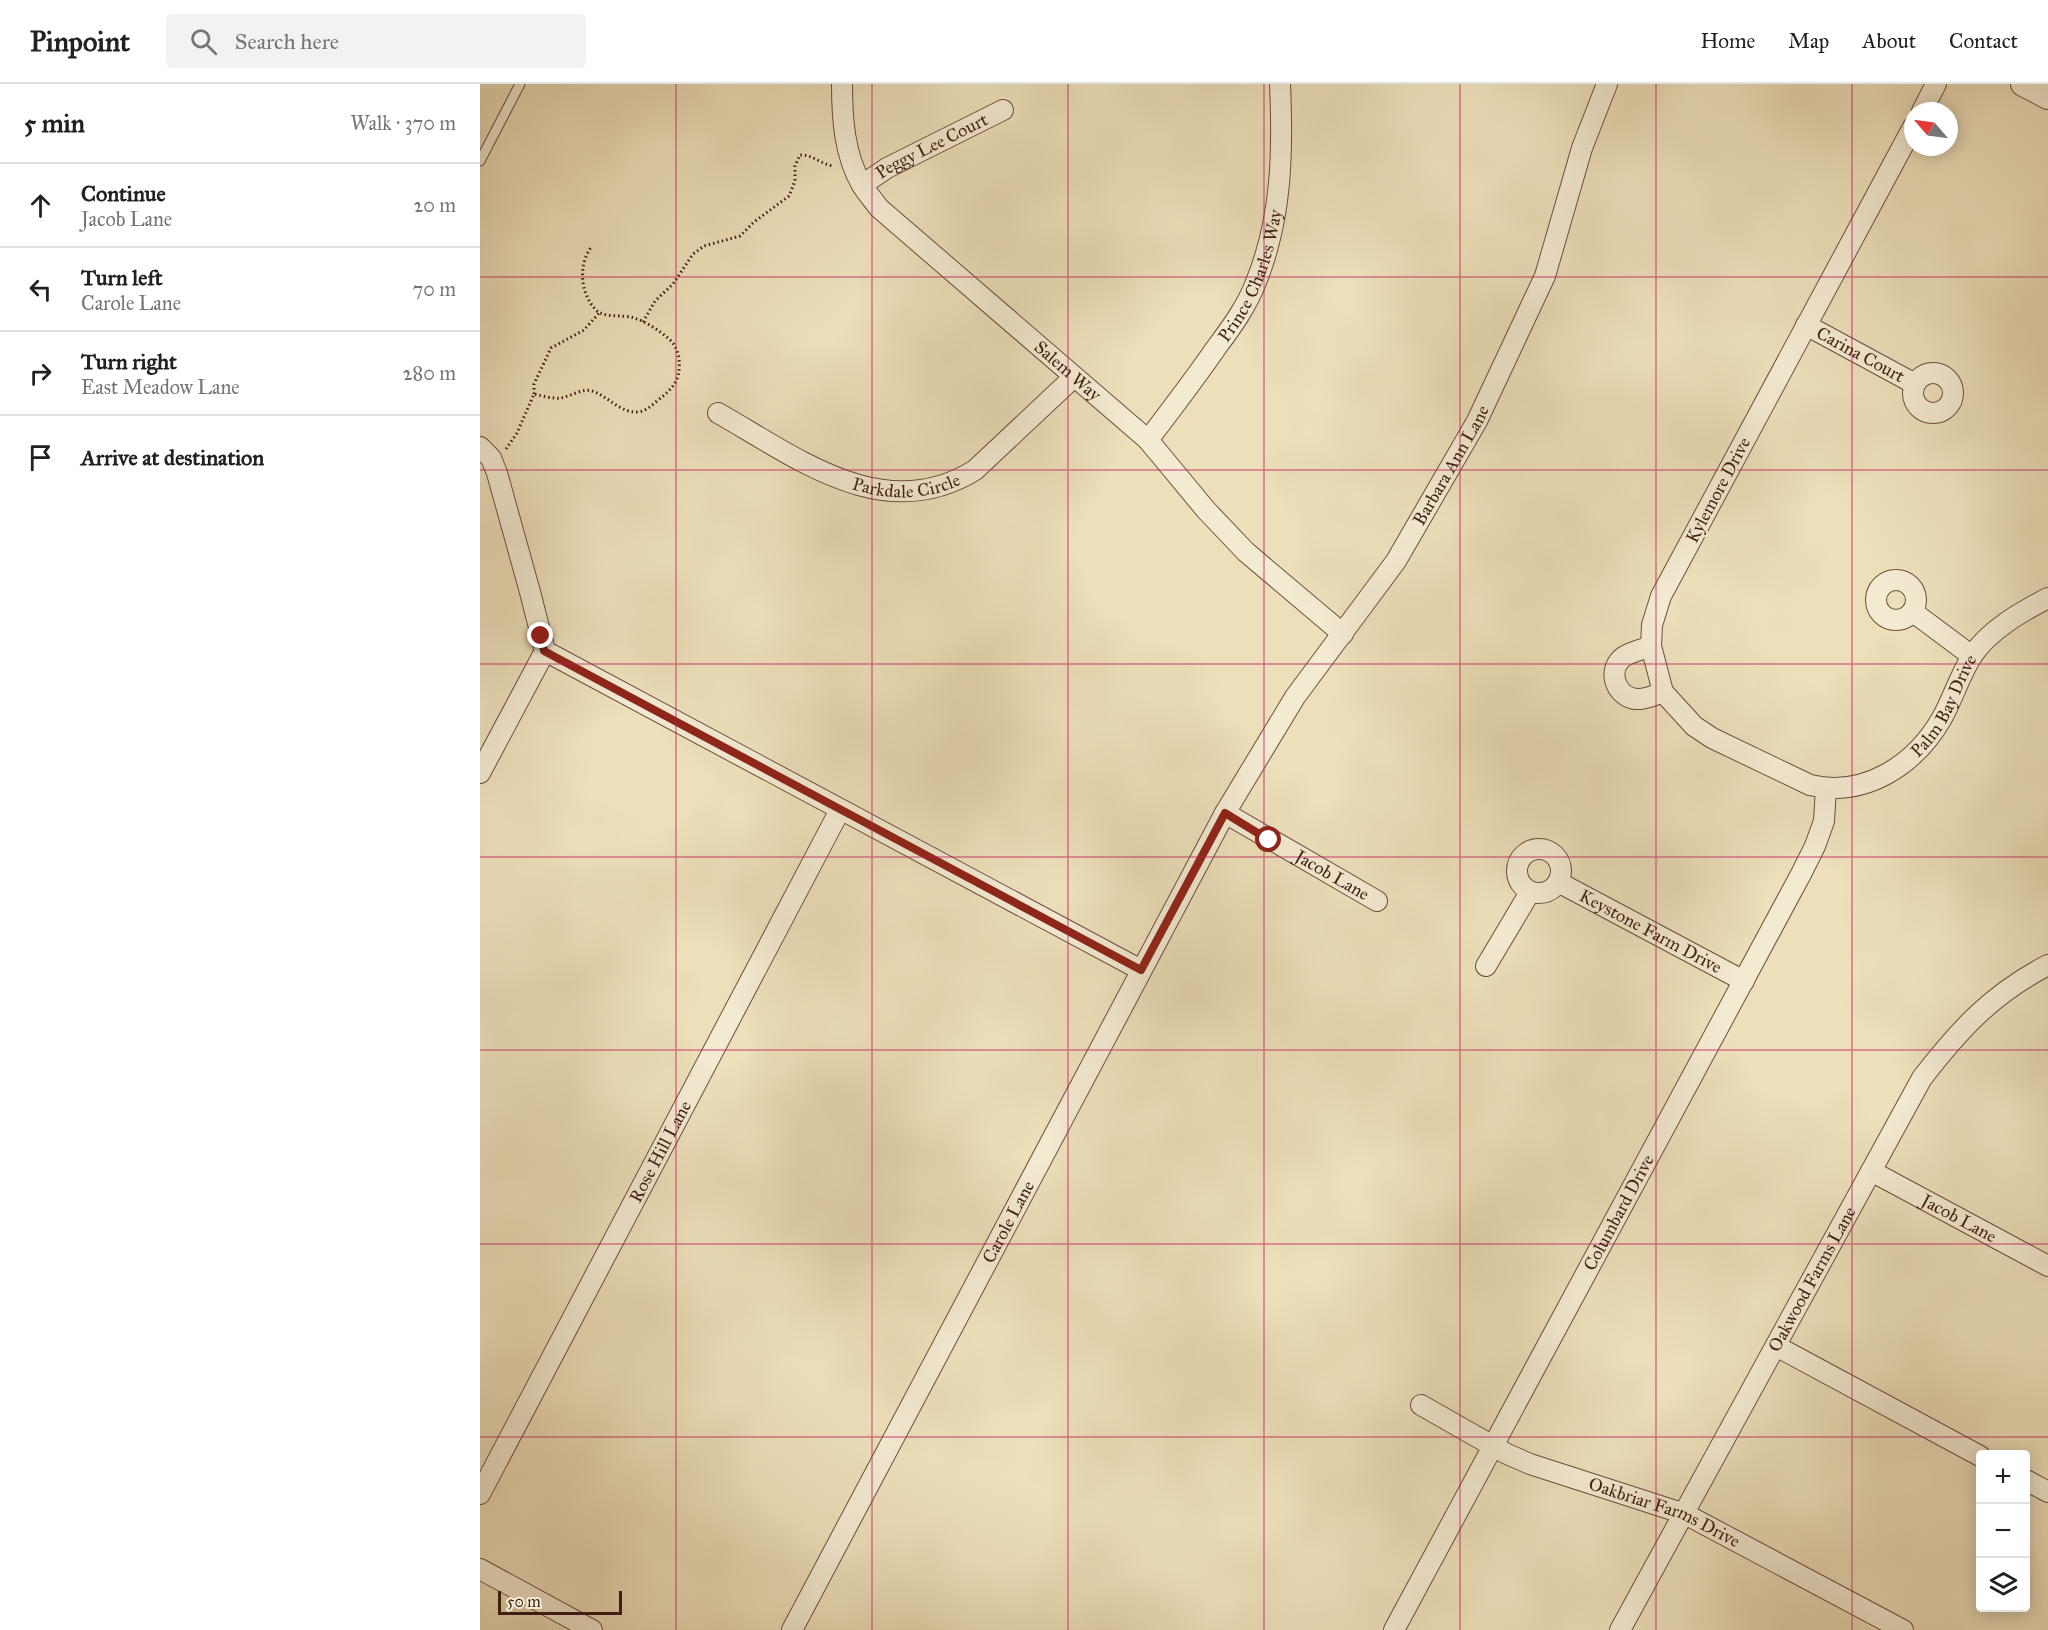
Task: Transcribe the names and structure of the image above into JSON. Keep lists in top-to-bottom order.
{
  "streets": {
    "street": [
      "Peggy Lee Court",
      "Prince Charles Way",
      "Carina Court",
      "Salem Way",
      "Barbara Ann Lane",
      "Parkdale Circle",
      "Kylemore Drive",
      "Palm Bay Drive",
      "Jacob Lane",
      "Keystone Farm Drive",
      "Rose Hill Lane",
      "Columbard Drive",
      "Carole Lane",
      "Oakwood Farms Lane",
      "Oakbriar Farms Drive"
    ]
  },
  "crossings": [
    ["Peggy Lee Court", "Salem Way"],
    ["Prince Charles Way", "Salem Way"],
    ["Carina Court", "Kylemore Drive"],
    ["Salem Way", "Barbara Ann Lane"],
    ["Salem Way", "Parkdale Circle"],
    ["Barbara Ann Lane", "Jacob Lane"],
    ["Barbara Ann Lane", "Carole Lane"],
    ["Kylemore Drive", "Palm Bay Drive"],
    ["Kylemore Drive", "Columbard Drive"],
    ["Palm Bay Drive", "Columbard Drive"],
    ["Jacob Lane", "Carole Lane"],
    ["Jacob Lane", "Oakwood Farms Lane"],
    ["Keystone Farm Drive", "Columbard Drive"],
    ["Columbard Drive", "Oakbriar Farms Drive"],
    ["Oakwood Farms Lane", "Oakbriar Farms Drive"]
  ],
  "scale_bar": "50 m",
  "north": "top left",
  "page": {
    "header": "Pinpoint",
    "search": "Search here",
    "nav": [
      "Home",
      "Map",
      "About",
      "Contact"
    ],
    "heading": ["5 min", "Walk · 370 m"],
    "list": [
      ["Continue", "Jacob Lane", "20 m"],
      ["Turn left", "Carole Lane", "70 m"],
      ["Turn right", "East Meadow Lane", "280 m"],
      "Arrive at destination"
    ],
    "map_buttons": ["+", "−"],
    "scale": "50 m"
  }
}
